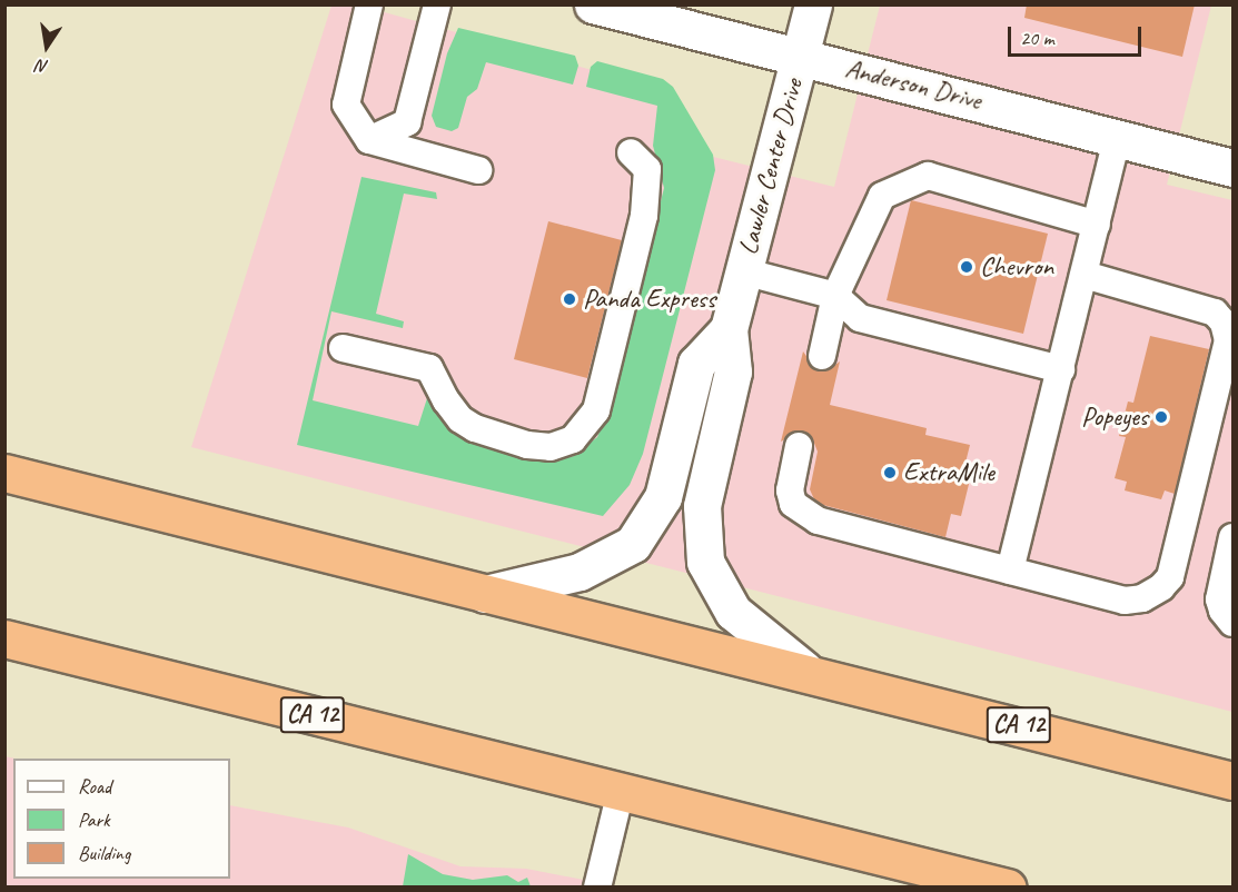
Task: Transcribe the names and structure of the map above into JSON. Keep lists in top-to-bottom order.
{
  "streets": {
    "highway": ["CA 12"],
    "street": ["Anderson Drive", "Lawler Center Drive"]
  },
  "crossings": [
    ["Anderson Drive", "Lawler Center Drive"],
    ["Lawler Center Drive", "CA 12"]
  ],
  "places": [
    "Chevron",
    "Panda Express",
    "Popeyes",
    "ExtraMile"
  ],
  "legend": ["Road", "Park", "Building"],
  "scale_bar": "20 m",
  "north": "bottom"
}
